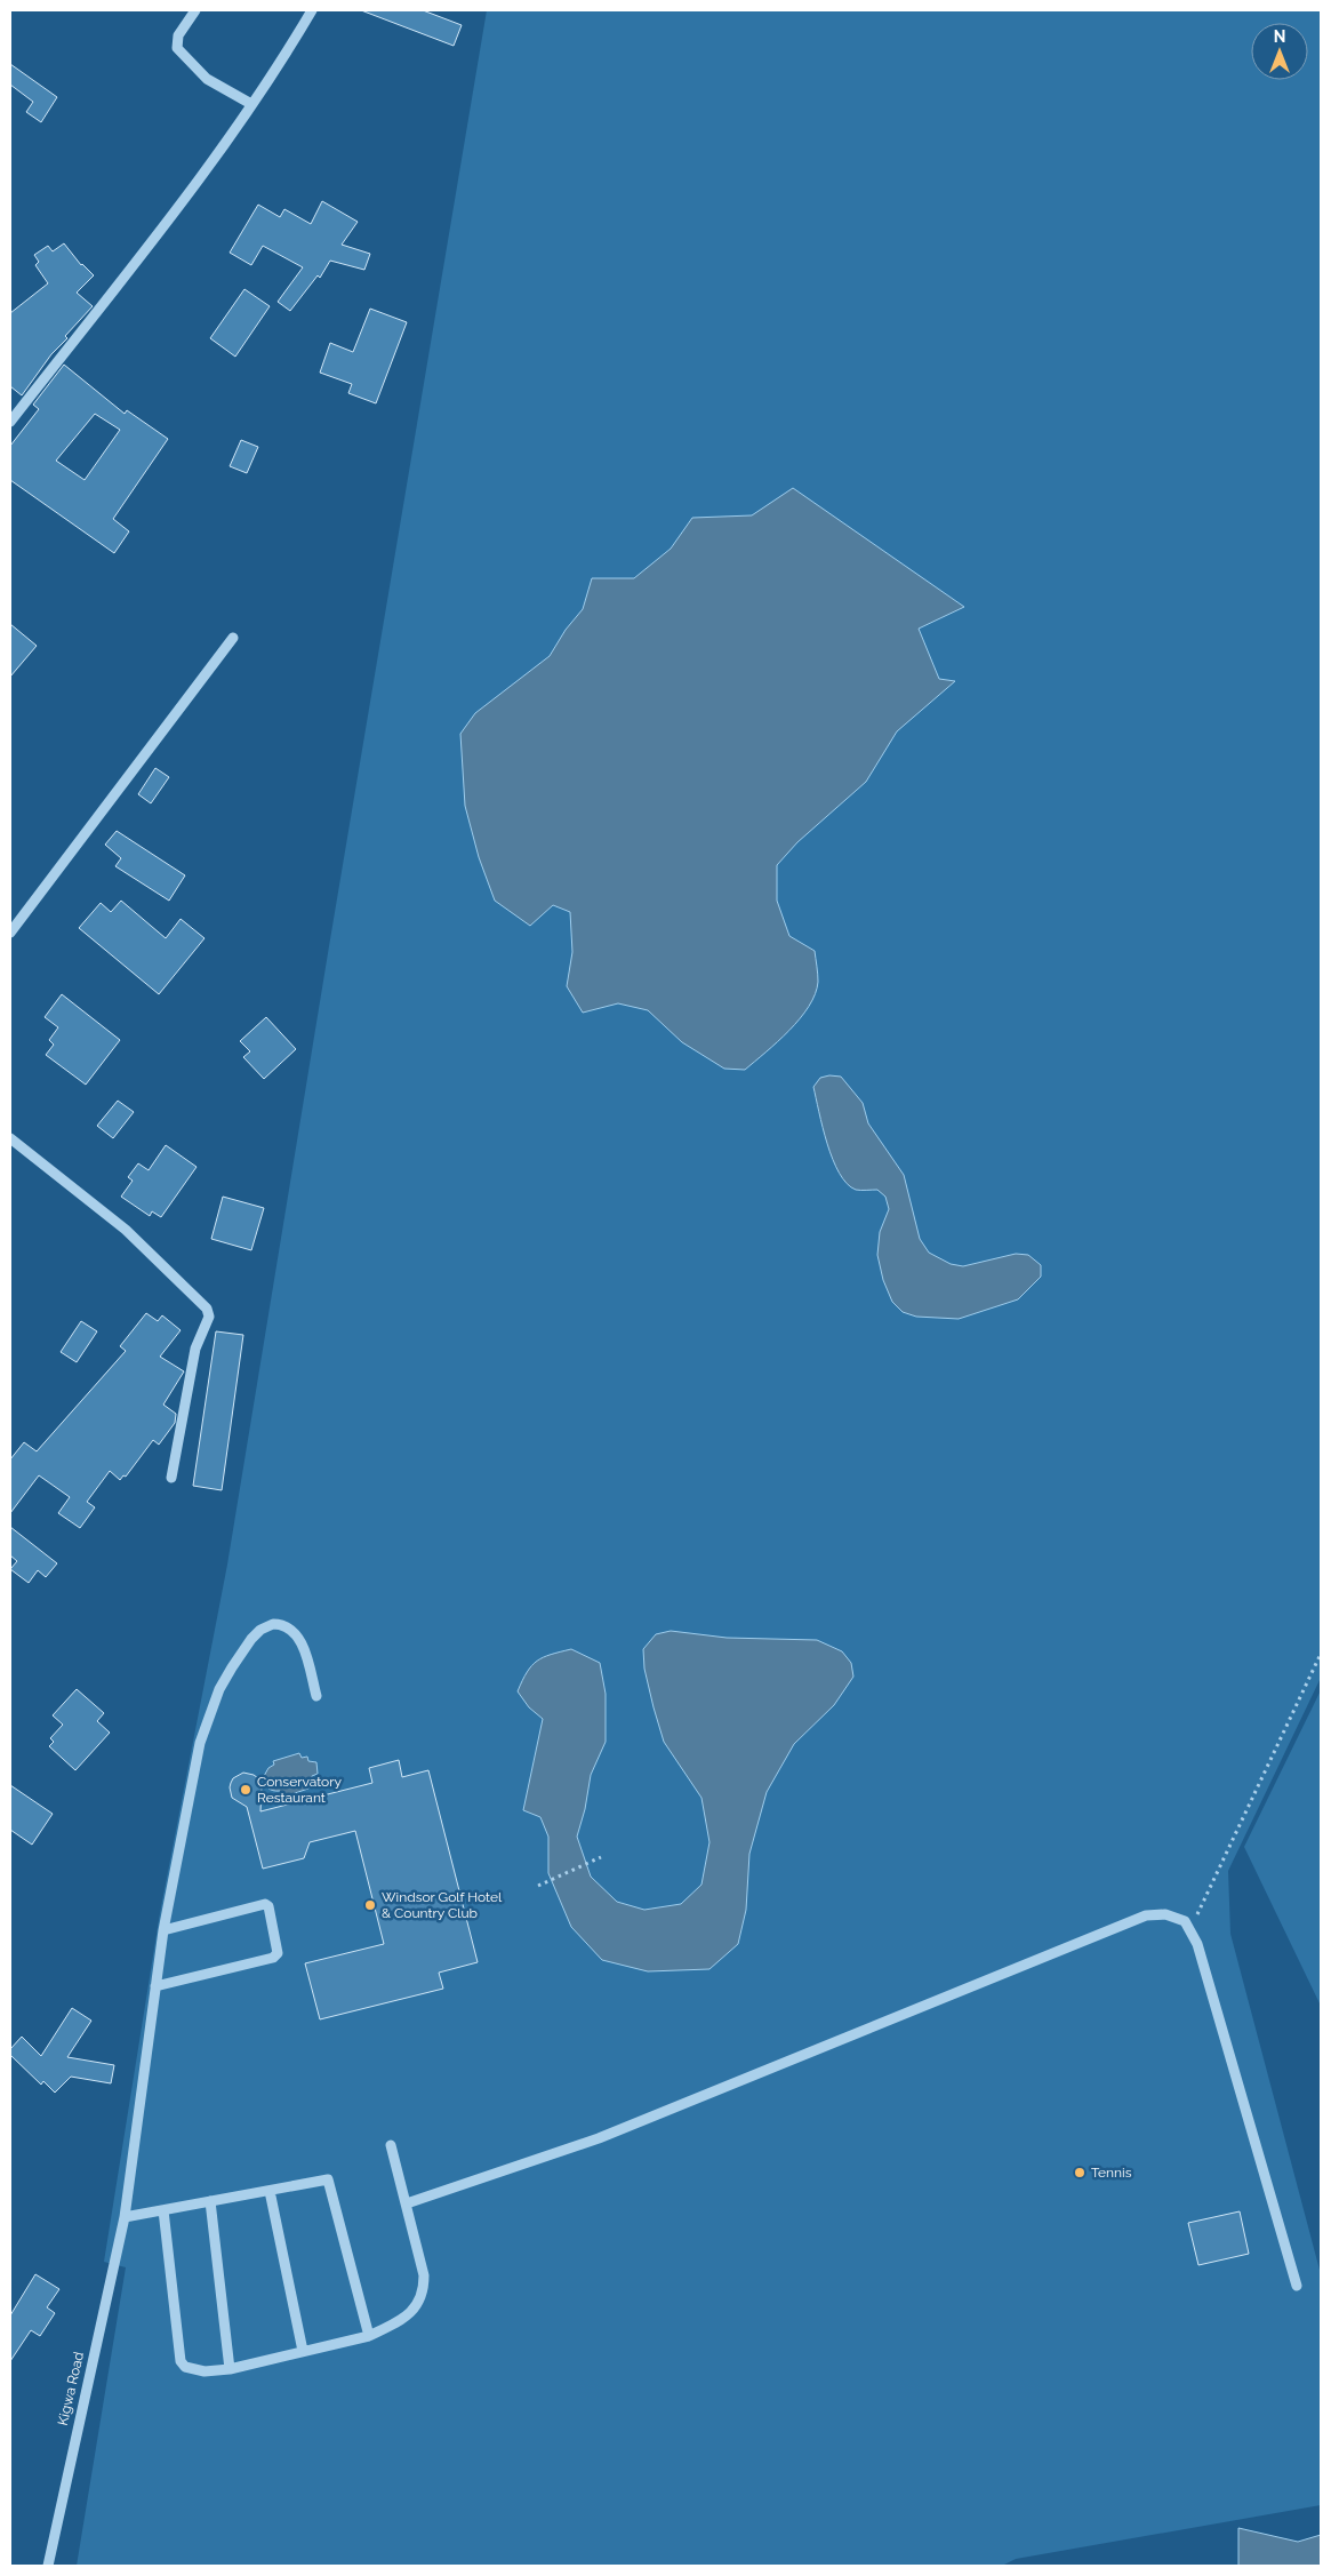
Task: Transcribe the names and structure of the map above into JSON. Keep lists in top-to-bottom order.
{
  "streets": {
    "street": ["Kigwa Road"]
  },
  "places": ["Conservatory Restaurant", "Windsor Golf Hotel & Country Club", "Tennis"],
  "north": "top"
}
